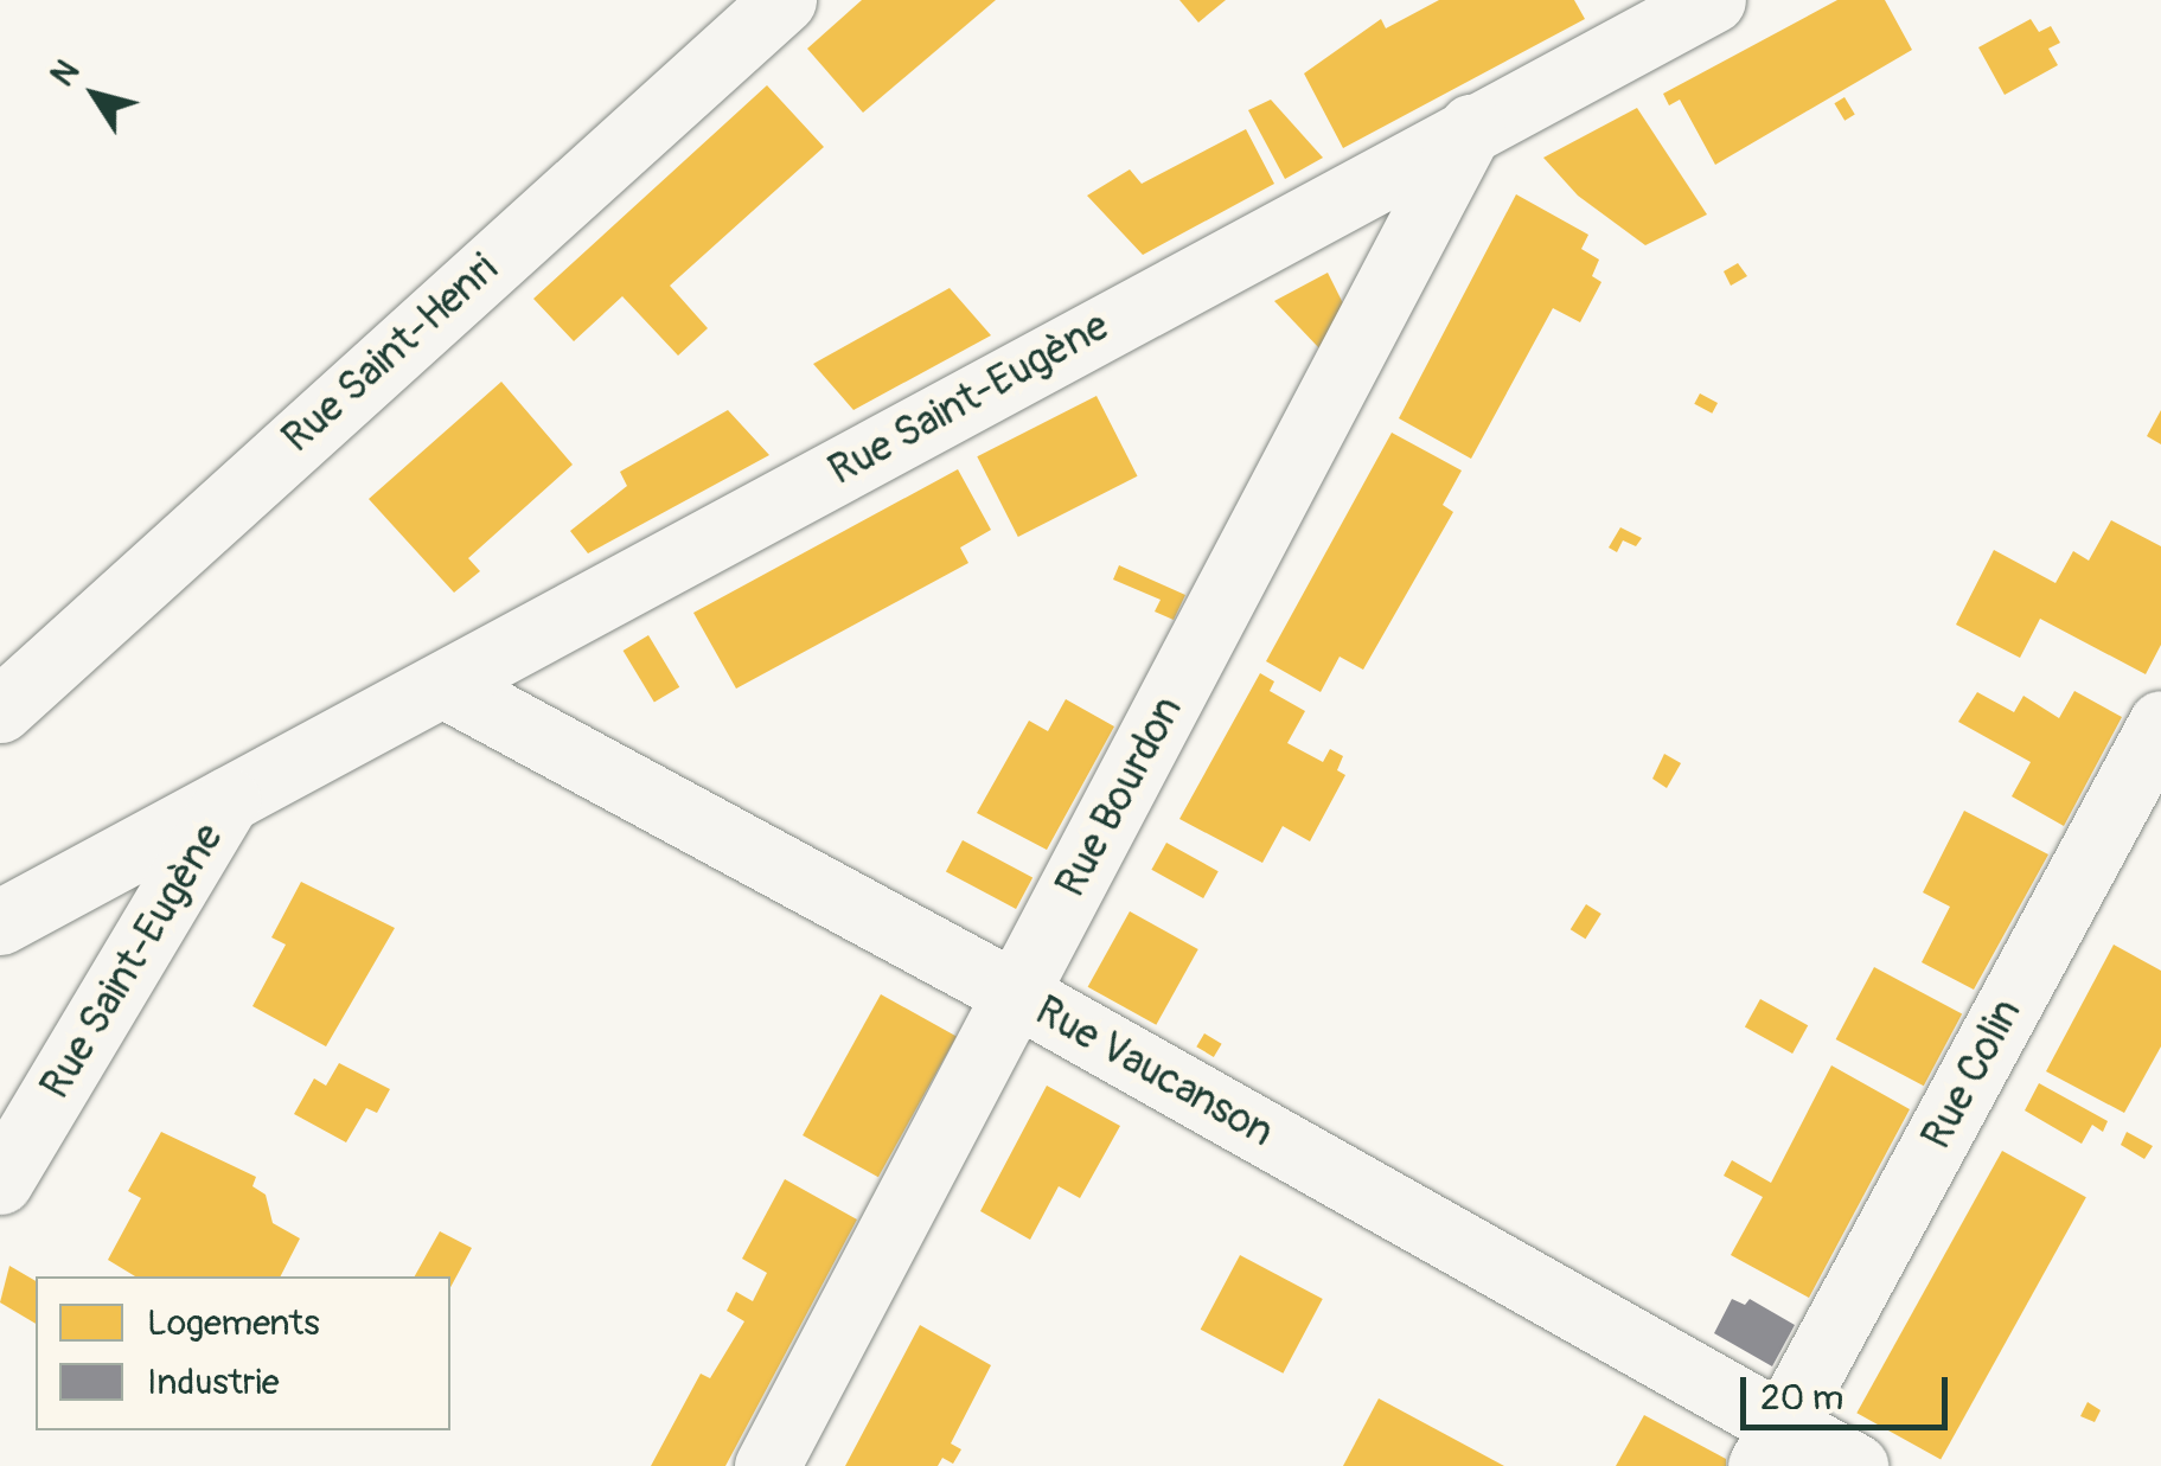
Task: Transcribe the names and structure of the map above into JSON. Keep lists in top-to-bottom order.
{
  "streets": {
    "street": [
      "Rue Saint-Henri",
      "Rue Saint-Eugène",
      "Rue Bourdon",
      "Rue Vaucanson",
      "Rue Colin"
    ]
  },
  "crossings": [
    ["Rue Saint-Eugène", "Rue Bourdon"],
    ["Rue Saint-Eugène", "Rue Vaucanson"],
    ["Rue Bourdon", "Rue Vaucanson"],
    ["Rue Vaucanson", "Rue Colin"]
  ],
  "legend": ["Logements", "Industrie"],
  "scale_bar": "20 m",
  "north": "top left"
}
